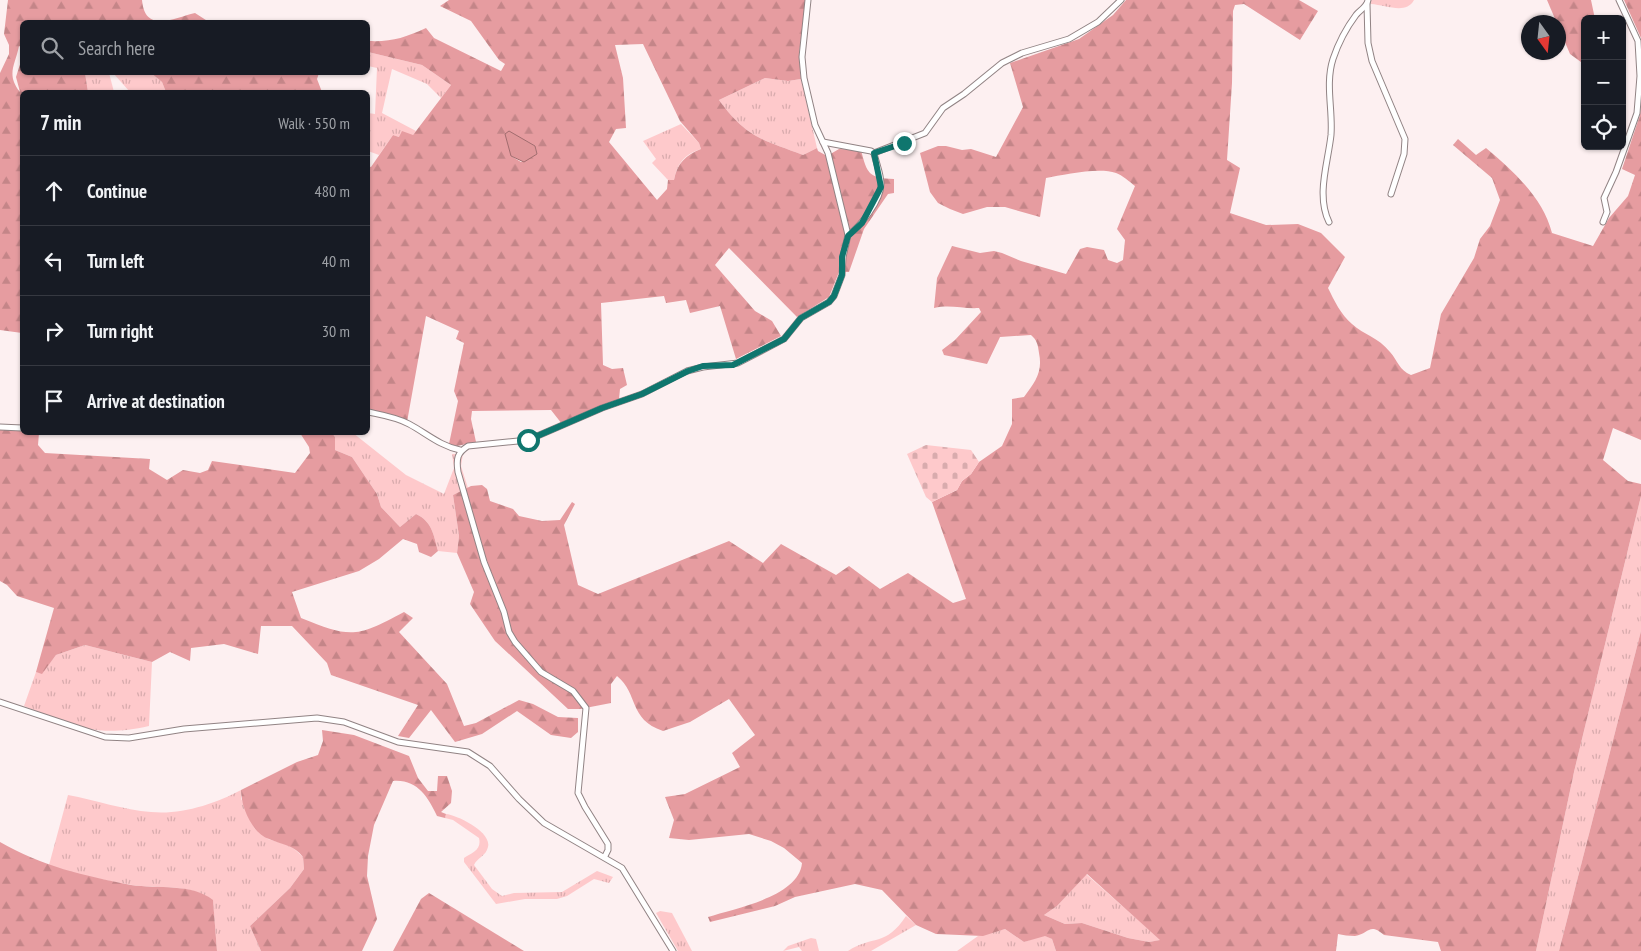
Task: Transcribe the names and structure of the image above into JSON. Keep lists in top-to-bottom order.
{
  "north": "bottom",
  "page": {
    "map_buttons": ["+", "−"],
    "search": "Search here",
    "heading": ["7 min", "Walk · 550 m"],
    "list": [
      ["Continue", "480 m"],
      ["Turn left", "40 m"],
      ["Turn right", "30 m"],
      "Arrive at destination"
    ]
  }
}
